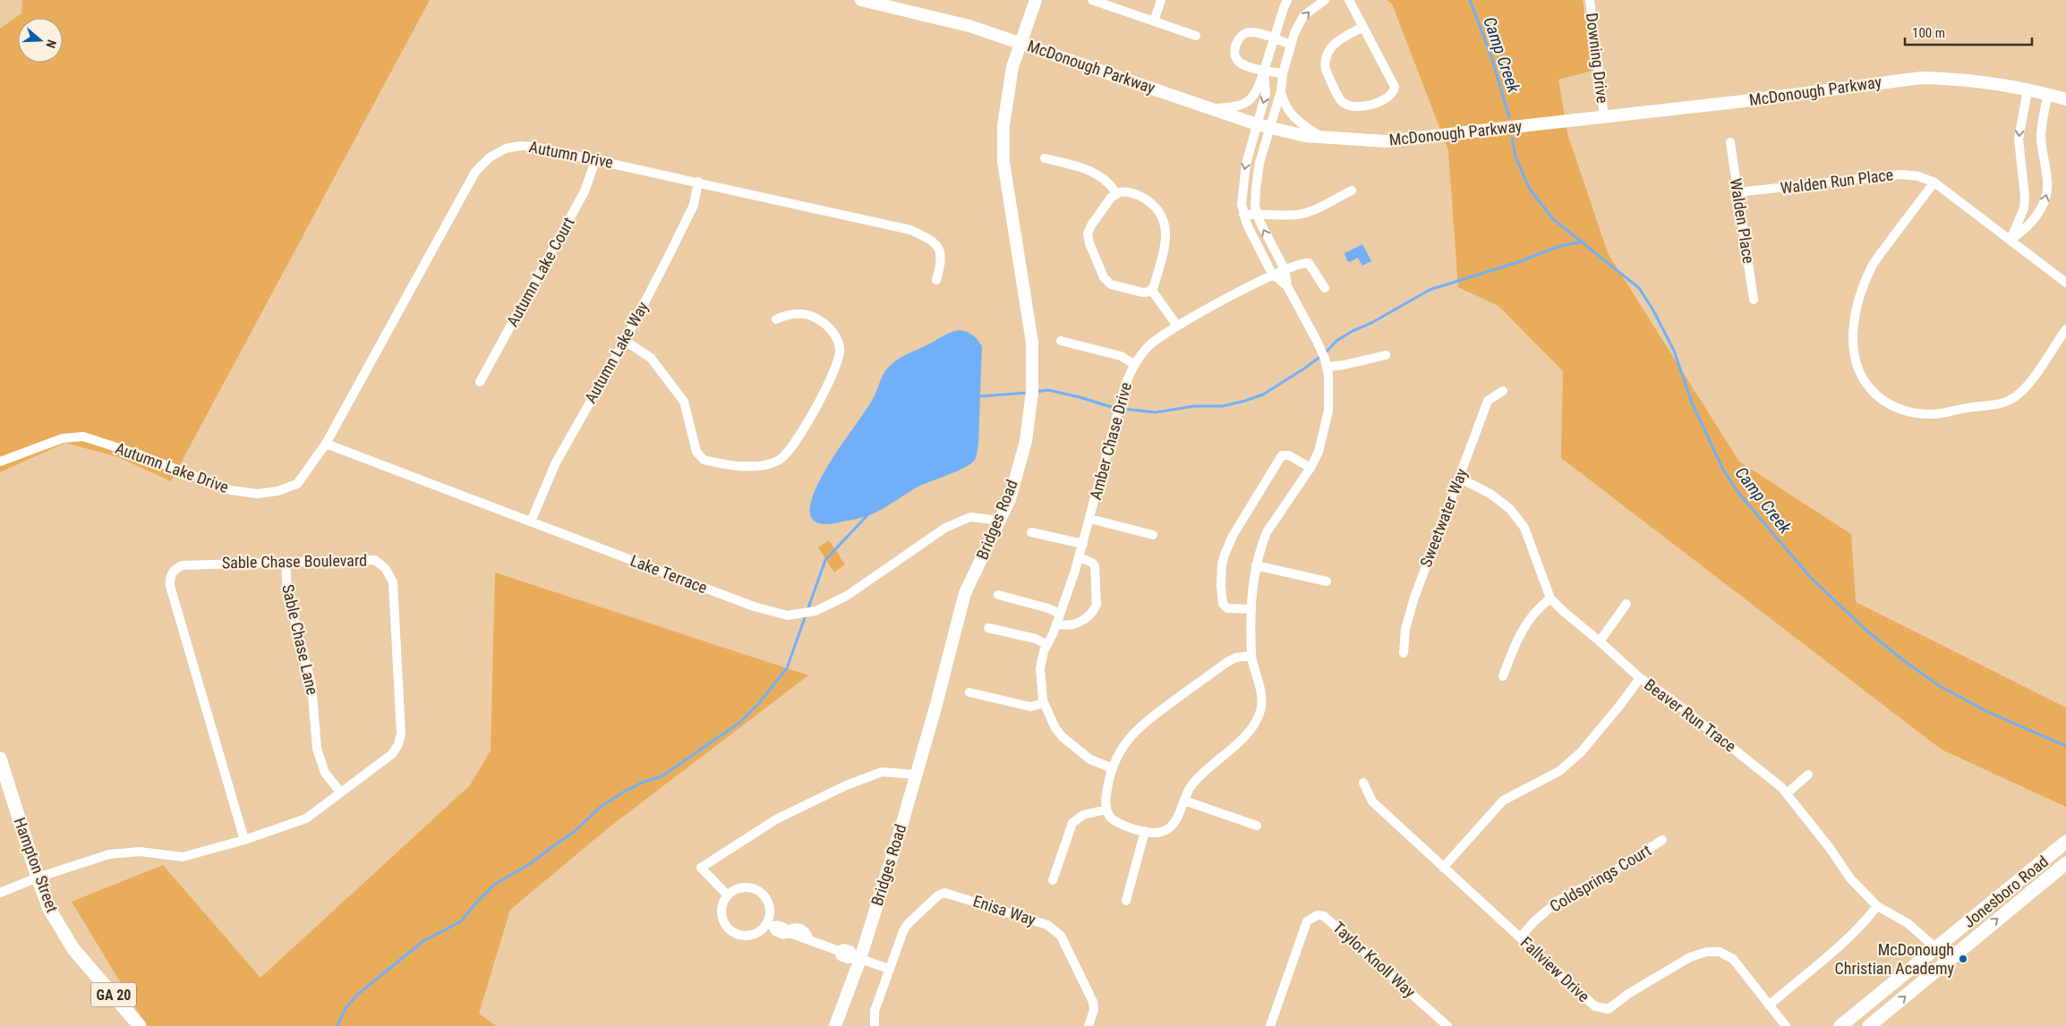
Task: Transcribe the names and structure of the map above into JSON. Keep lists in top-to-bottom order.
{
  "streets": {
    "main road": ["Hampton Street", "Jonesboro Road", "GA 20"],
    "street": [
      "Downing Drive",
      "McDonough Parkway",
      "Autumn Drive",
      "Walden Run Place",
      "Walden Place",
      "Autumn Lake Court",
      "Autumn Lake Way",
      "Amber Chase Drive",
      "Autumn Lake Drive",
      "Sweetwater Way",
      "Bridges Road",
      "Sable Chase Boulevard",
      "Lake Terrace",
      "Sable Chase Lane",
      "Beaver Run Trace",
      "Coldsprings Court",
      "Enisa Way",
      "Taylor Knoll Way",
      "Fallview Drive"
    ]
  },
  "crossings": [
    ["Downing Drive", "McDonough Parkway"],
    ["McDonough Parkway", "Bridges Road"],
    ["Autumn Drive", "Autumn Lake Court"],
    ["Autumn Drive", "Autumn Lake Way"],
    ["Autumn Drive", "Autumn Lake Drive"],
    ["Autumn Drive", "Lake Terrace"],
    ["Walden Run Place", "Walden Place"],
    ["Autumn Lake Way", "Lake Terrace"],
    ["Autumn Lake Drive", "Lake Terrace"],
    ["Sweetwater Way", "Beaver Run Trace"],
    ["Bridges Road", "Lake Terrace"],
    ["Sable Chase Boulevard", "Sable Chase Lane"],
    ["Sable Chase Boulevard", "Hampton Street"],
    ["Beaver Run Trace", "Jonesboro Road"],
    ["Coldsprings Court", "Fallview Drive"]
  ],
  "water": ["Camp Creek"],
  "places": ["McDonough Christian Academy"],
  "scale_bar": "100 m",
  "north": "right"
}
